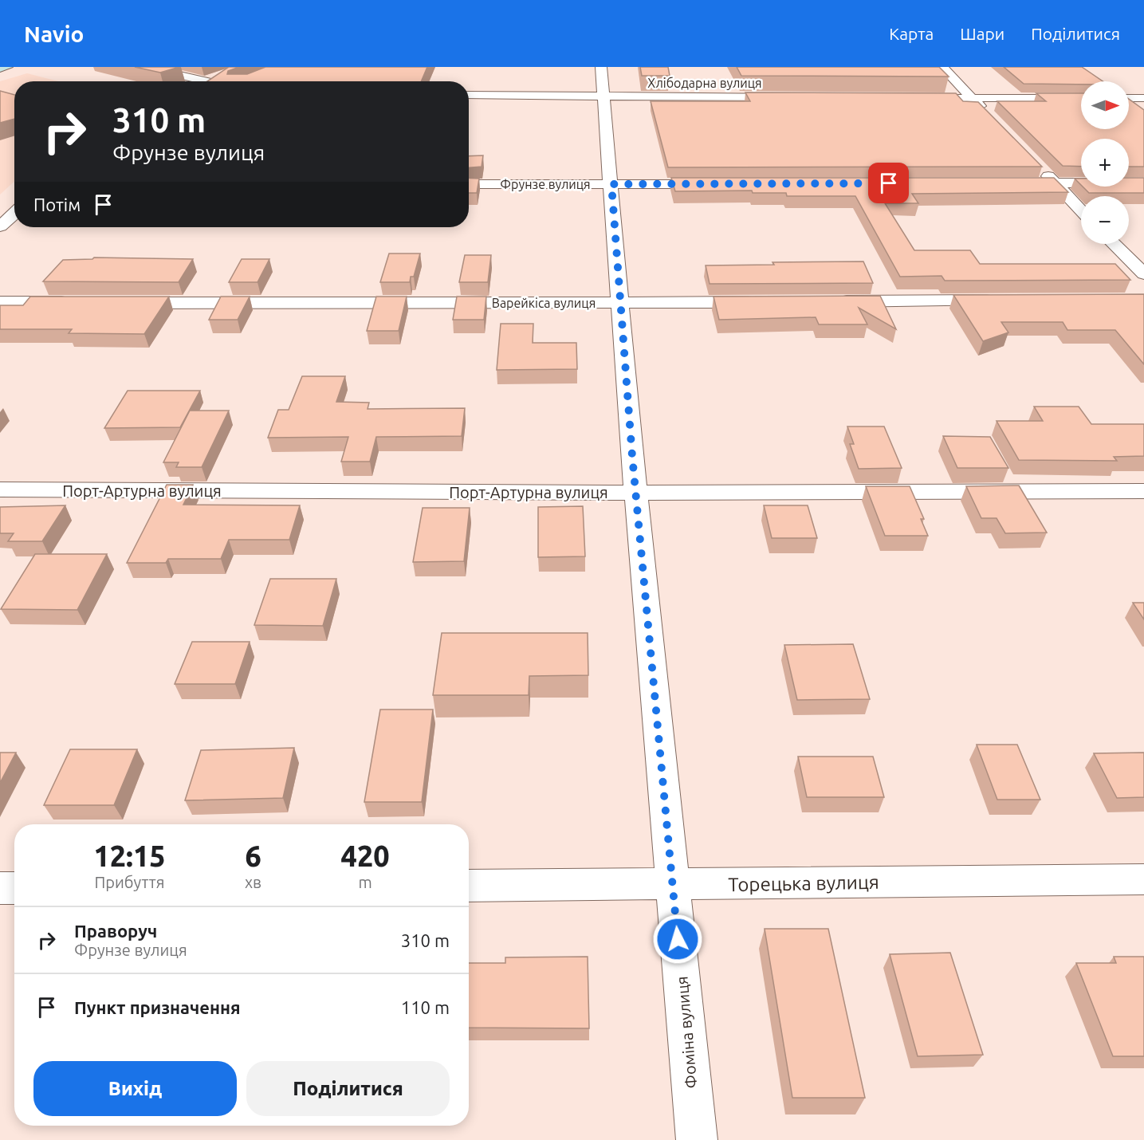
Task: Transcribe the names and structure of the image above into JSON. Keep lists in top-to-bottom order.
{
  "streets": {
    "street": [
      "Хлібодарна вулиця",
      "Фрунзе вулиця",
      "Варейкіса вулиця",
      "Порт-Артурна вулиця",
      "Торецька вулиця",
      "Фоміна вулиця"
    ]
  },
  "crossings": [
    ["Хлібодарна вулиця", "Фоміна вулиця"],
    ["Фрунзе вулиця", "Фоміна вулиця"],
    ["Варейкіса вулиця", "Фоміна вулиця"],
    ["Порт-Артурна вулиця", "Фоміна вулиця"],
    ["Торецька вулиця", "Фоміна вулиця"]
  ],
  "north": "right",
  "page": {
    "header": "Navio",
    "nav": ["Карта", "Шари", "Поділитися"],
    "map_buttons": ["+", "−"],
    "turn": ["310 m", "Фрунзе вулиця"],
    "then": "Потім",
    "eta": [
      "12:15",
      "Прибуття",
      "6",
      "хв",
      "420",
      "m"
    ],
    "list": [
      {
        "name": "Праворуч",
        "note": "Фрунзе вулиця",
        "value": "310 m"
      },
      {
        "name": "Пункт призначення",
        "value": "110 m"
      }
    ],
    "buttons": ["Вихід", "Поділитися"]
  }
}
